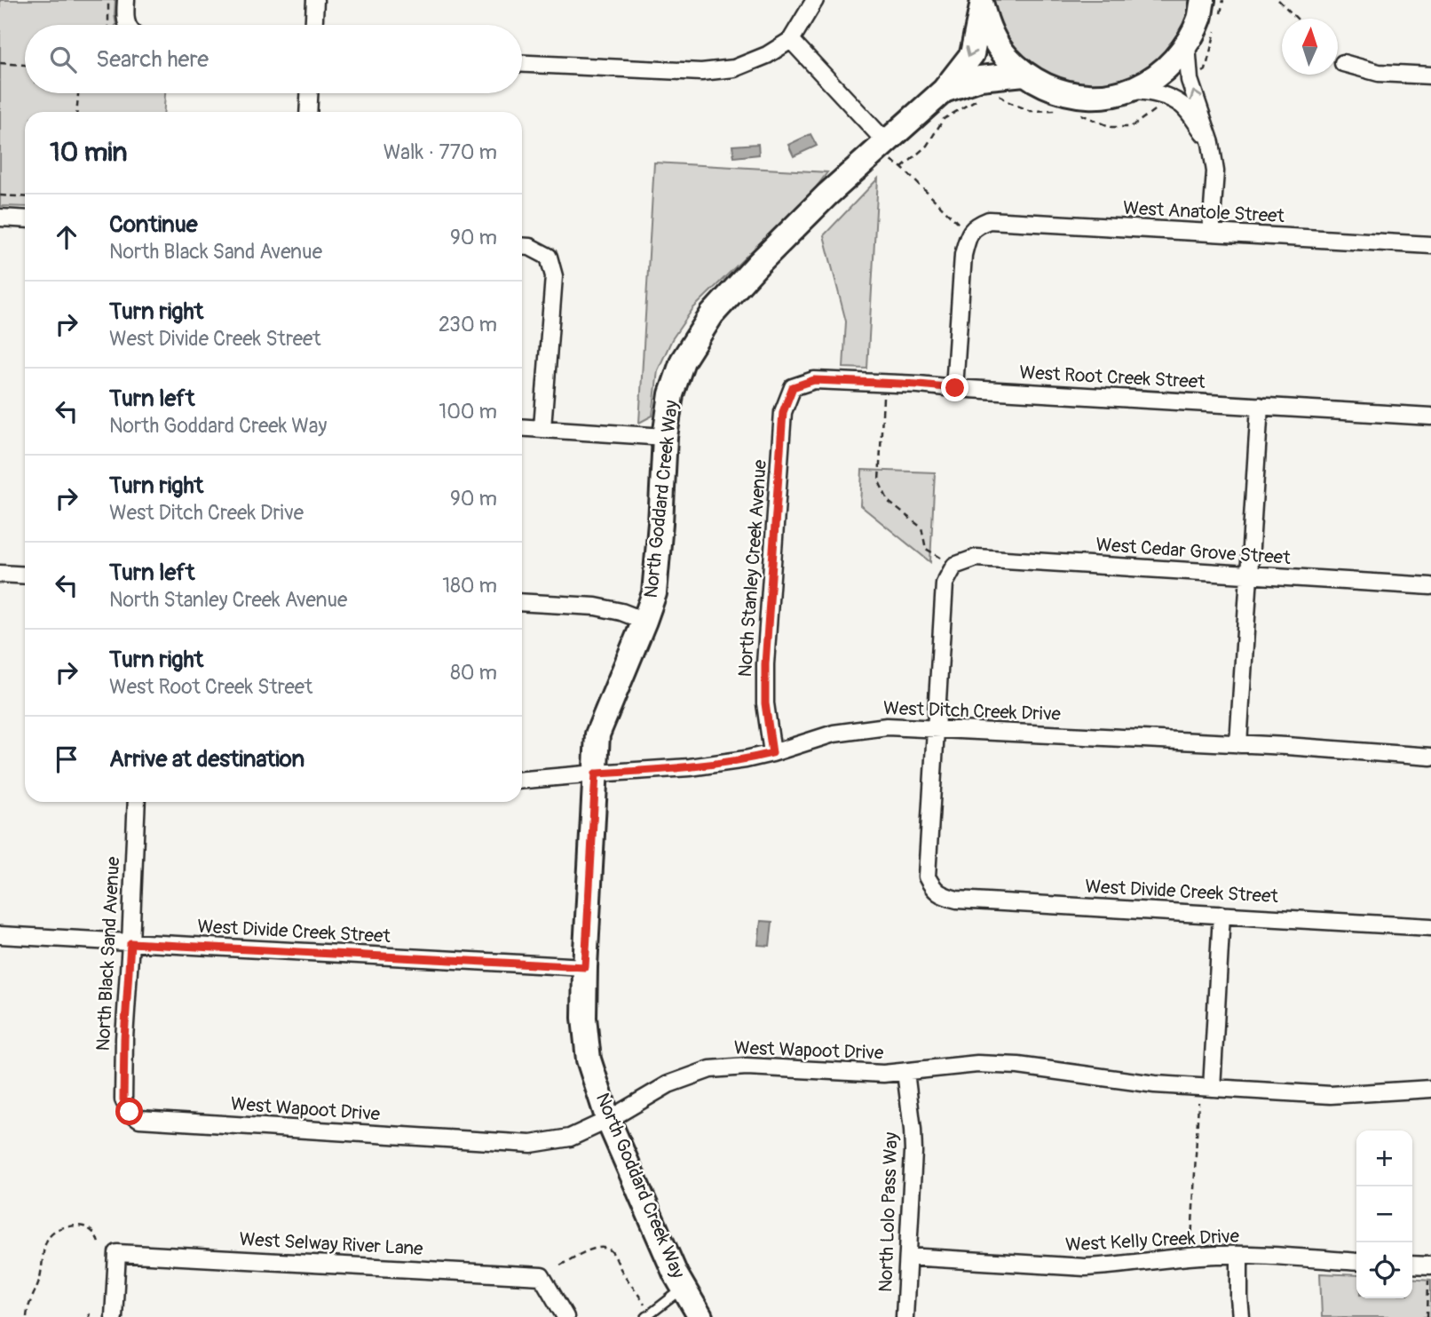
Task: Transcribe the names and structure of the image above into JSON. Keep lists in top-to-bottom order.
{
  "streets": {
    "street": [
      "West Anatole Street",
      "West Root Creek Street",
      "North Goddard Creek Way",
      "West Cedar Grove Street",
      "North Stanley Creek Avenue",
      "West Ditch Creek Drive",
      "West Divide Creek Street",
      "North Black Sand Avenue",
      "West Wapoot Drive",
      "North Lolo Pass Way",
      "West Kelly Creek Drive",
      "West Selway River Lane"
    ]
  },
  "crossings": [
    ["West Root Creek Street", "North Stanley Creek Avenue"],
    ["North Goddard Creek Way", "West Ditch Creek Drive"],
    ["North Goddard Creek Way", "West Divide Creek Street"],
    ["North Goddard Creek Way", "West Wapoot Drive"],
    ["North Stanley Creek Avenue", "West Ditch Creek Drive"],
    ["West Ditch Creek Drive", "West Divide Creek Street"],
    ["West Divide Creek Street", "North Black Sand Avenue"],
    ["North Black Sand Avenue", "West Wapoot Drive"],
    ["West Wapoot Drive", "North Lolo Pass Way"],
    ["North Lolo Pass Way", "West Kelly Creek Drive"]
  ],
  "north": "top",
  "page": {
    "search": "Search here",
    "heading": ["10 min", "Walk · 770 m"],
    "list": [
      ["Continue", "North Black Sand Avenue", "90 m"],
      ["Turn right", "West Divide Creek Street", "230 m"],
      ["Turn left", "North Goddard Creek Way", "100 m"],
      ["Turn right", "West Ditch Creek Drive", "90 m"],
      ["Turn left", "North Stanley Creek Avenue", "180 m"],
      ["Turn right", "West Root Creek Street", "80 m"],
      "Arrive at destination"
    ],
    "map_buttons": ["+", "−"]
  }
}
